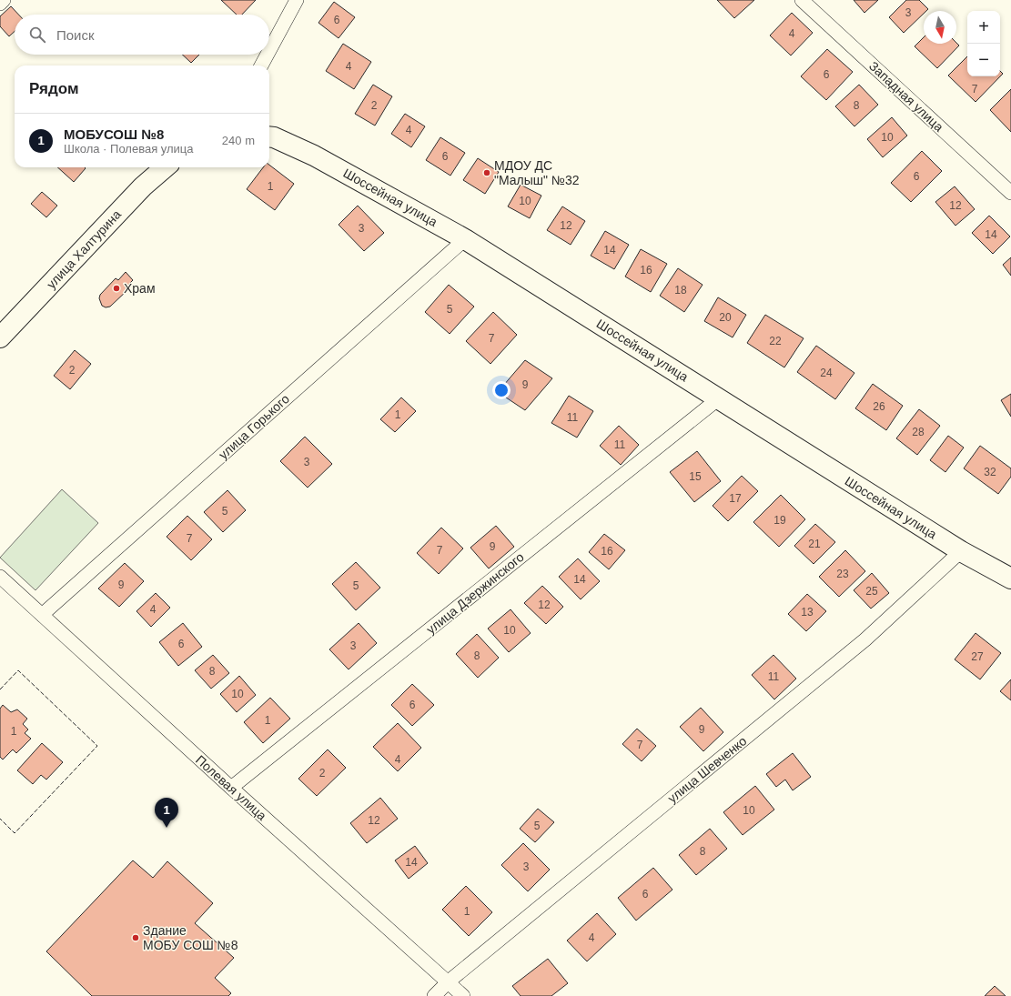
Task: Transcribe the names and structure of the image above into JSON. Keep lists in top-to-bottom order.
{
  "streets": {
    "main road": ["Шоссейная улица", "улица Халтурина"],
    "street": [
      "Западная улица",
      "улица Горького",
      "улица Дзержинского",
      "улица Шевченко",
      "Полевая улица"
    ]
  },
  "crossings": [
    ["Шоссейная улица", "улица Горького"],
    ["Шоссейная улица", "улица Дзержинского"],
    ["Шоссейная улица", "улица Шевченко"],
    ["улица Горького", "Полевая улица"],
    ["улица Дзержинского", "Полевая улица"],
    ["улица Шевченко", "Полевая улица"]
  ],
  "places": ["МДОУ ДС \"Малыш\" №32", "Храм", "Здание МОБУ СОШ №8"],
  "house_numbers": [
    "3",
    "6",
    "4",
    "4",
    "6",
    "7",
    "2",
    "8",
    "4",
    "10",
    "6",
    "6",
    "1",
    "10",
    "12",
    "12",
    "3",
    "14",
    "14",
    "16",
    "18",
    "5",
    "20",
    "7",
    "22",
    "2",
    "24",
    "9",
    "26",
    "1",
    "11",
    "28",
    "11",
    "3",
    "32",
    "15",
    "17",
    "5",
    "19",
    "7",
    "21",
    "9",
    "7",
    "16",
    "23",
    "14",
    "9",
    "5",
    "25",
    "12",
    "4",
    "13",
    "10",
    "6",
    "3",
    "8",
    "27",
    "8",
    "11",
    "10",
    "6",
    "1",
    "9",
    "1",
    "7",
    "4",
    "2",
    "10",
    "12",
    "5",
    "8",
    "14",
    "3",
    "6",
    "1",
    "4"
  ],
  "north": "bottom",
  "page": {
    "map_buttons": ["+", "−"],
    "search": "Поиск",
    "heading": "Рядом",
    "list": [
      {
        "mark": "1",
        "name": "МОБУСОШ №8",
        "note": "Школа · Полевая улица",
        "value": "240 m"
      }
    ],
    "pins": "1"
  }
}
